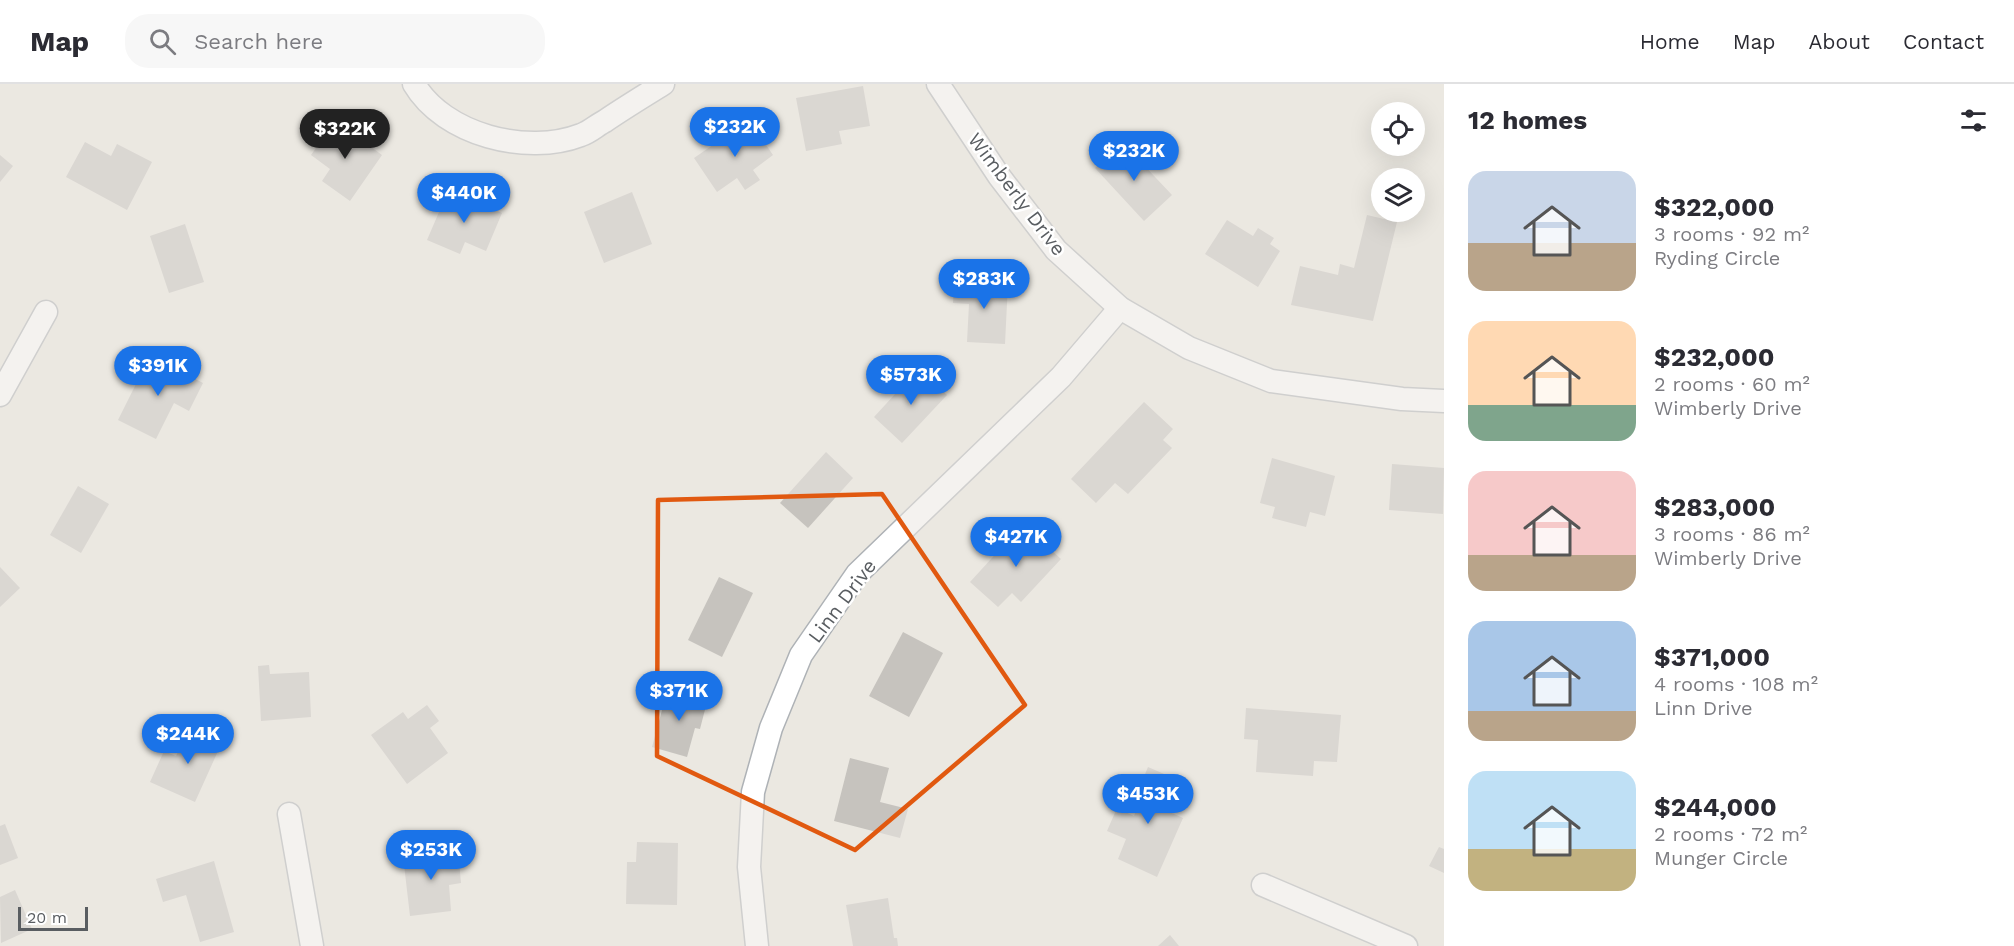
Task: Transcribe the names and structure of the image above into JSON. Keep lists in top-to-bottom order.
{
  "streets": {
    "street": ["Wimberly Drive", "Linn Drive"]
  },
  "crossings": [
    ["Wimberly Drive", "Linn Drive"]
  ],
  "scale_bar": "20 m",
  "page": {
    "header": "Map",
    "search": "Search here",
    "nav": [
      "Home",
      "Map",
      "About",
      "Contact"
    ],
    "heading": "12 homes",
    "price": [
      "$232K",
      "$322K",
      "$232K",
      "$440K",
      "$283K",
      "$391K",
      "$573K",
      "$427K",
      "$371K",
      "$244K",
      "$453K",
      "$253K"
    ],
    "list": [
      {
        "name": "$322,000",
        "note": "3 rooms · 92 m² · Ryding Circle"
      },
      {
        "name": "$232,000",
        "note": "2 rooms · 60 m² · Wimberly Drive"
      },
      {
        "name": "$283,000",
        "note": "3 rooms · 86 m² · Wimberly Drive"
      },
      {
        "name": "$371,000",
        "note": "4 rooms · 108 m² · Linn Drive"
      },
      {
        "name": "$244,000",
        "note": "2 rooms · 72 m² · Munger Circle"
      }
    ],
    "scale": "20 m"
  }
}
